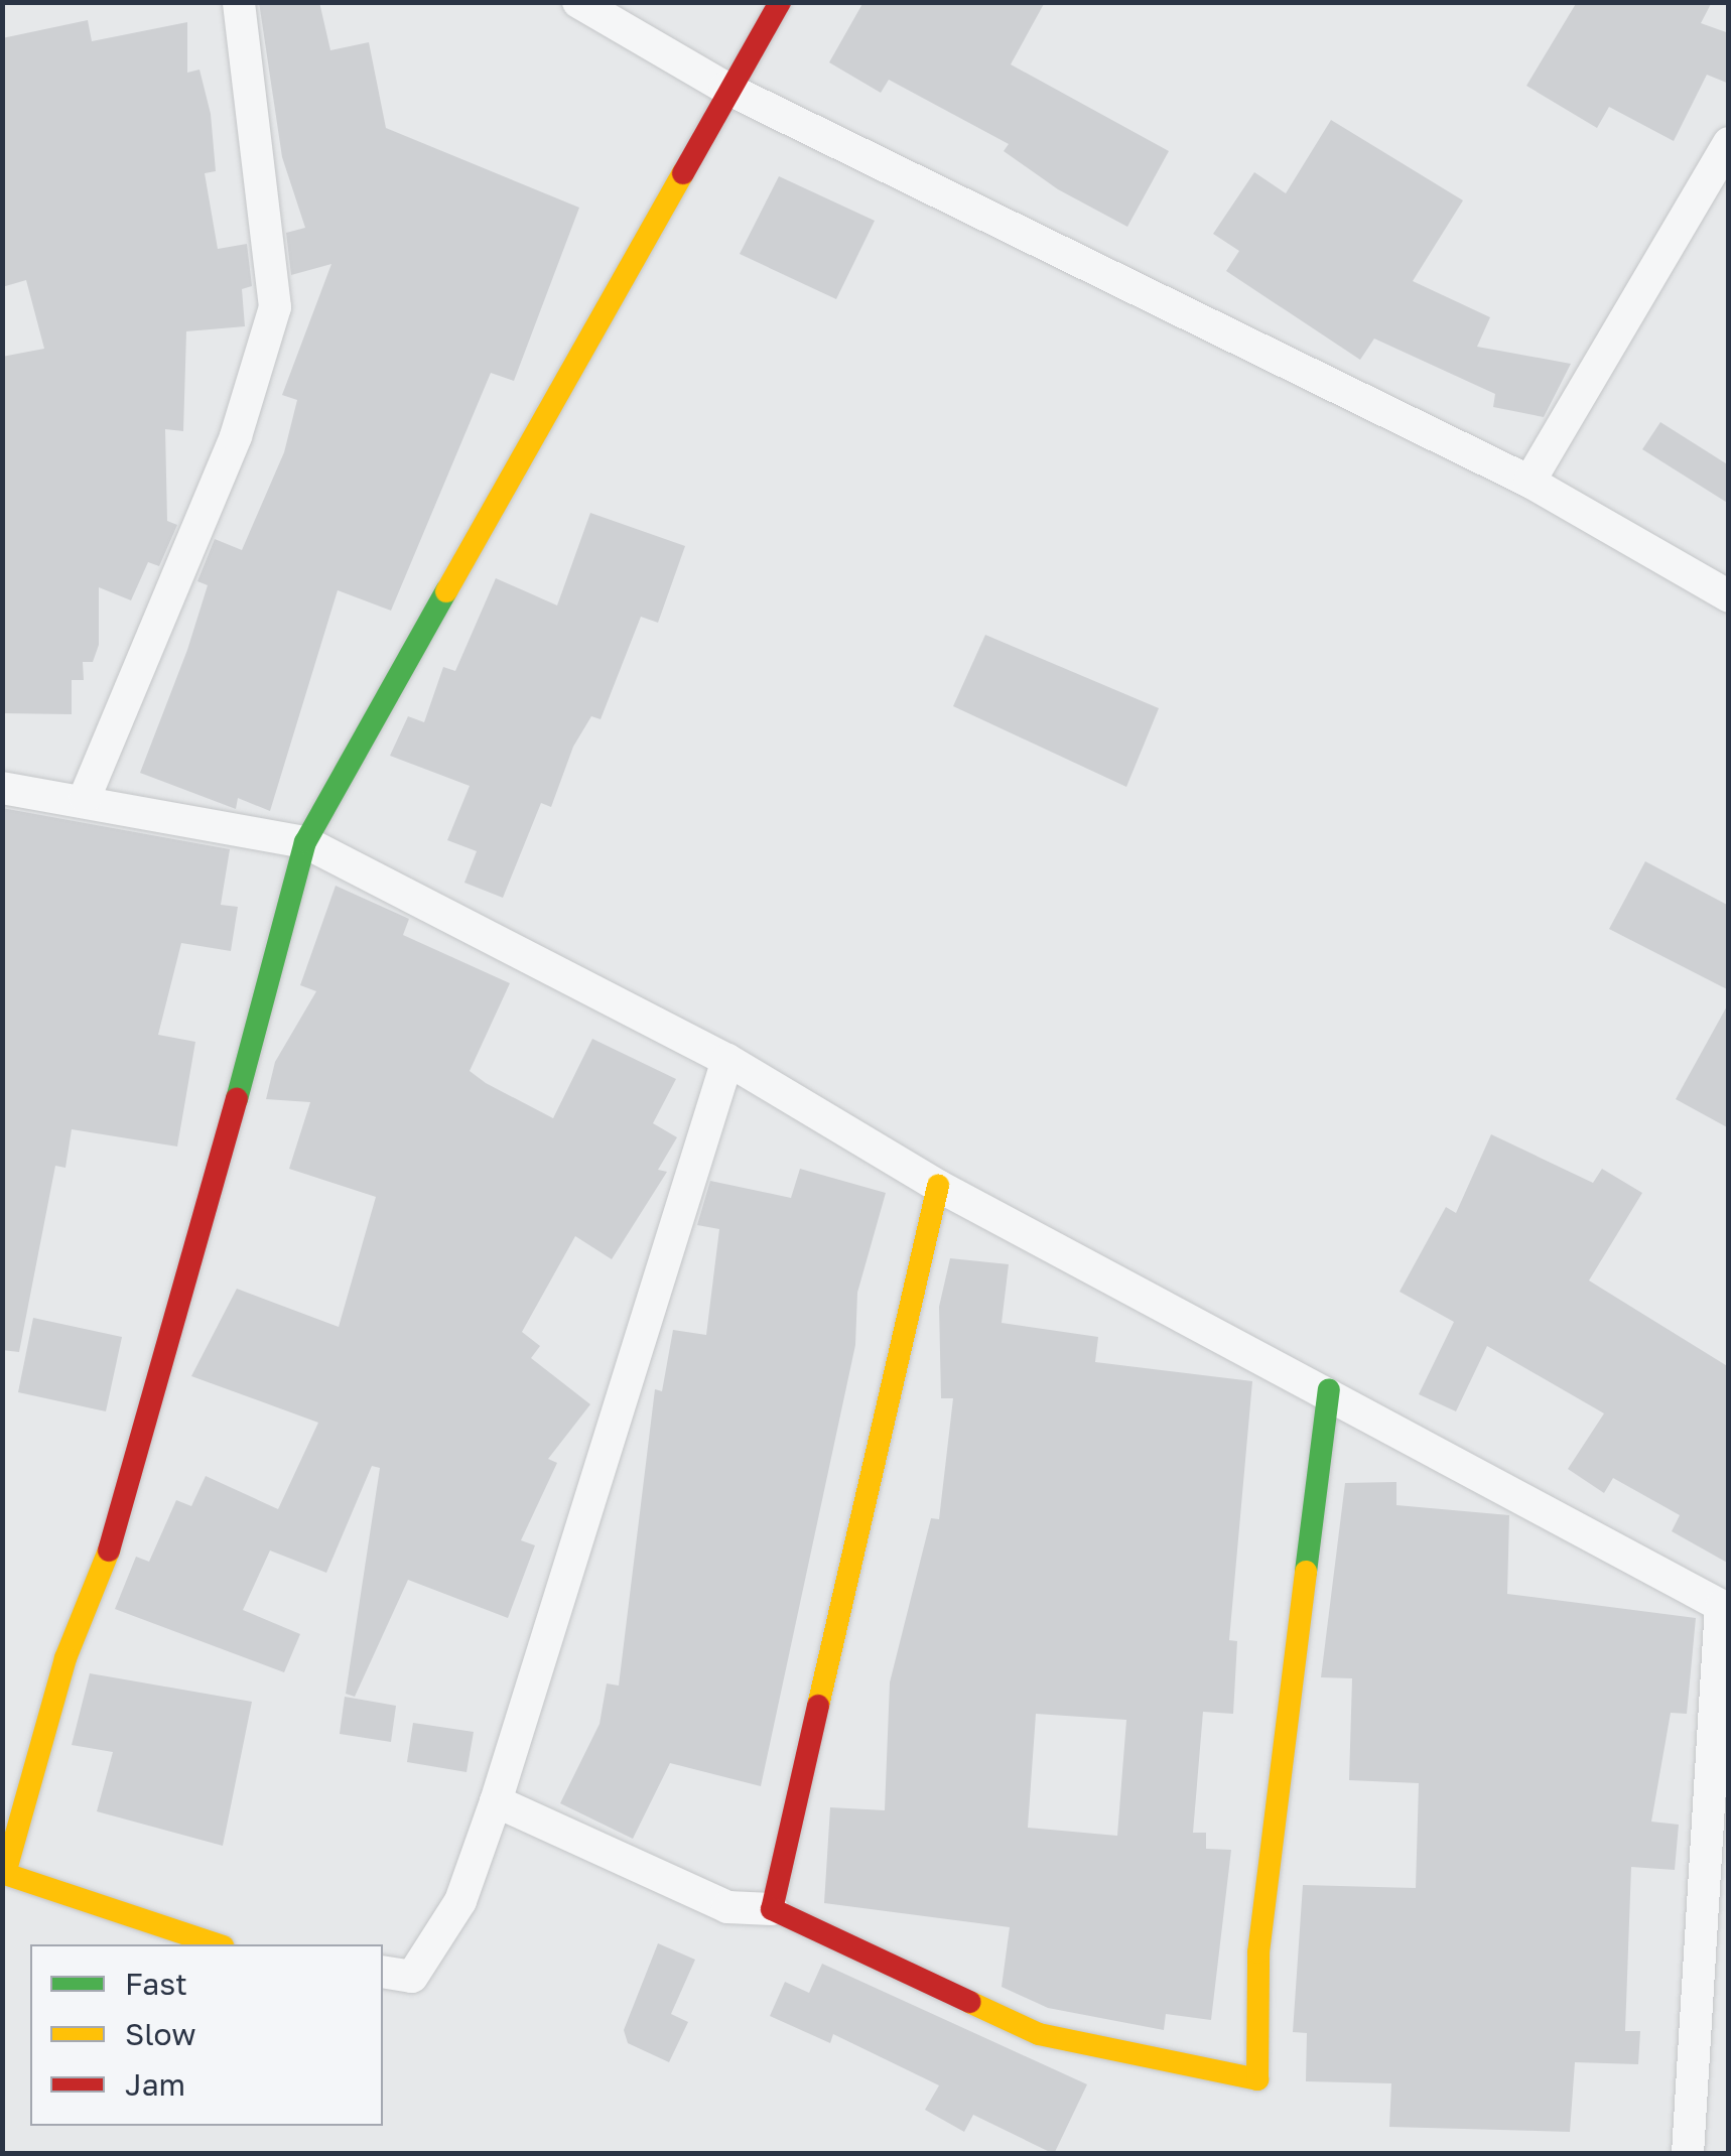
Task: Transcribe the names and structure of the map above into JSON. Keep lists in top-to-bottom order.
{
  "legend": ["Fast", "Slow", "Jam"]
}
